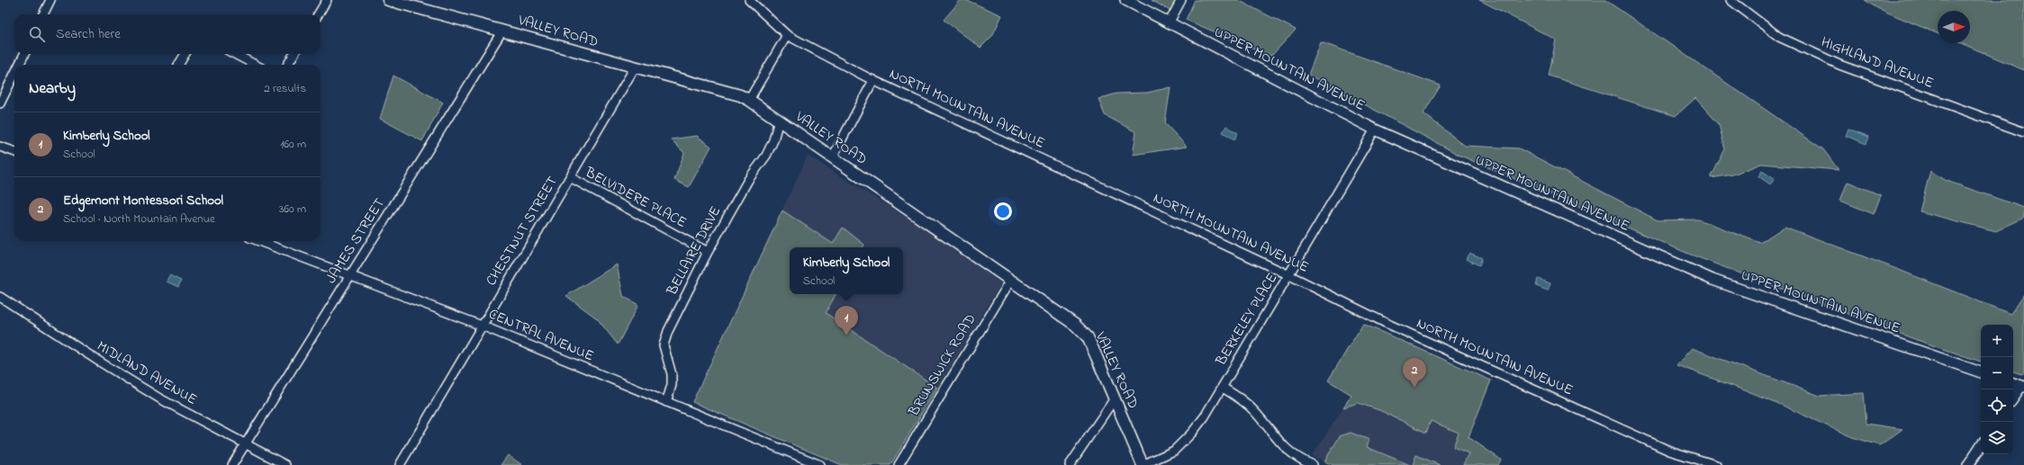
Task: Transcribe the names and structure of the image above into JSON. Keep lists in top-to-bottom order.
{
  "streets": {
    "main road": ["VALLEY ROAD"],
    "street": [
      "HIGHLAND AVENUE",
      "UPPER MOUNTAIN AVENUE",
      "NORTH MOUNTAIN AVENUE",
      "BELVIDERE PLACE",
      "CHESTNUT STREET",
      "JAMES STREET",
      "BELLAIRE DRIVE",
      "BERKELEY PLACE",
      "CENTRAL AVENUE",
      "BRUNSWICK ROAD",
      "MIDLAND AVENUE"
    ]
  },
  "crossings": [
    ["VALLEY ROAD", "CHESTNUT STREET"],
    ["VALLEY ROAD", "JAMES STREET"],
    ["VALLEY ROAD", "BELLAIRE DRIVE"],
    ["VALLEY ROAD", "BERKELEY PLACE"],
    ["VALLEY ROAD", "BRUNSWICK ROAD"],
    ["UPPER MOUNTAIN AVENUE", "BERKELEY PLACE"],
    ["NORTH MOUNTAIN AVENUE", "BERKELEY PLACE"],
    ["BELVIDERE PLACE", "CHESTNUT STREET"],
    ["BELVIDERE PLACE", "BELLAIRE DRIVE"],
    ["CHESTNUT STREET", "CENTRAL AVENUE"],
    ["JAMES STREET", "CENTRAL AVENUE"],
    ["JAMES STREET", "MIDLAND AVENUE"],
    ["BELLAIRE DRIVE", "CENTRAL AVENUE"]
  ],
  "north": "right",
  "page": {
    "search": "Search here",
    "heading": ["Nearby", "2 results"],
    "list": [
      {
        "mark": "1",
        "name": "Kimberly School",
        "note": "School",
        "value": "160 m"
      },
      {
        "mark": "2",
        "name": "Edgemont Montessori School",
        "note": "School · North Mountain Avenue",
        "value": "360 m"
      }
    ],
    "popup": ["Kimberly School", "School"],
    "pins": ["1", "2"],
    "map_buttons": ["+", "−"]
  }
}
